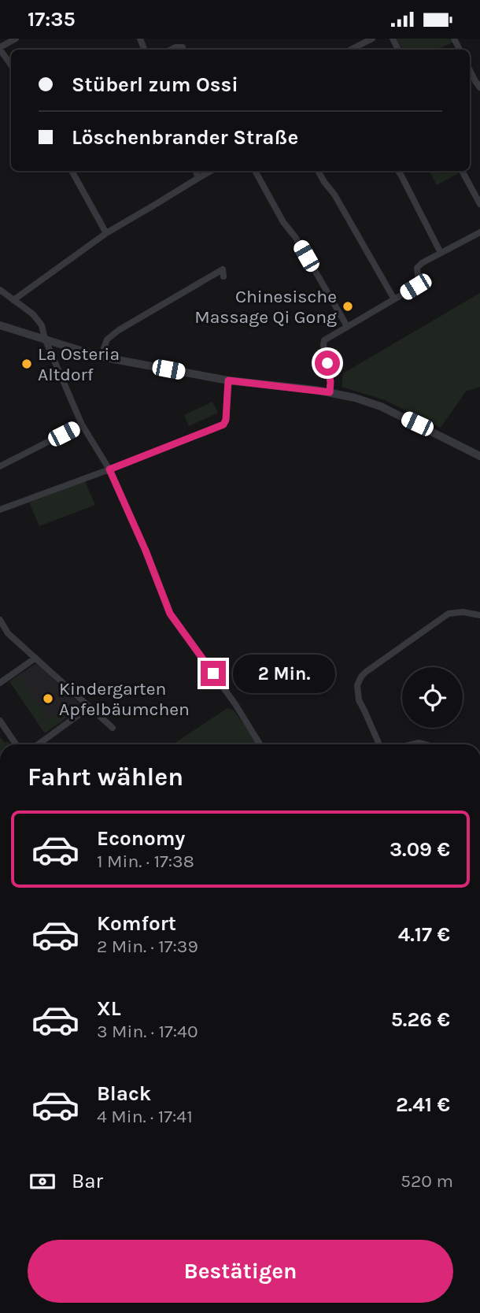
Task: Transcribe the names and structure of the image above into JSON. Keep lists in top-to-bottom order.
{
  "places": ["Chinesische Massage Qi Gong", "La Osteria Altdorf", "Kindergarten Apfelbäumchen"],
  "page": {
    "status": "17:35",
    "banner": ["Stüberl zum Ossi", "Löschenbrander Straße"],
    "bubble": "2 Min.",
    "heading": "Fahrt wählen",
    "list": [
      {
        "name": "Economy",
        "note": "1 Min. · 17:38",
        "value": "3.09 €"
      },
      {
        "name": "Komfort",
        "note": "2 Min. · 17:39",
        "value": "4.17 €"
      },
      {
        "name": "XL",
        "note": "3 Min. · 17:40",
        "value": "5.26 €"
      },
      {
        "name": "Black",
        "note": "4 Min. · 17:41",
        "value": "2.41 €"
      }
    ],
    "pay": ["Bar", "520 m"],
    "buttons": "Bestätigen"
  }
}
